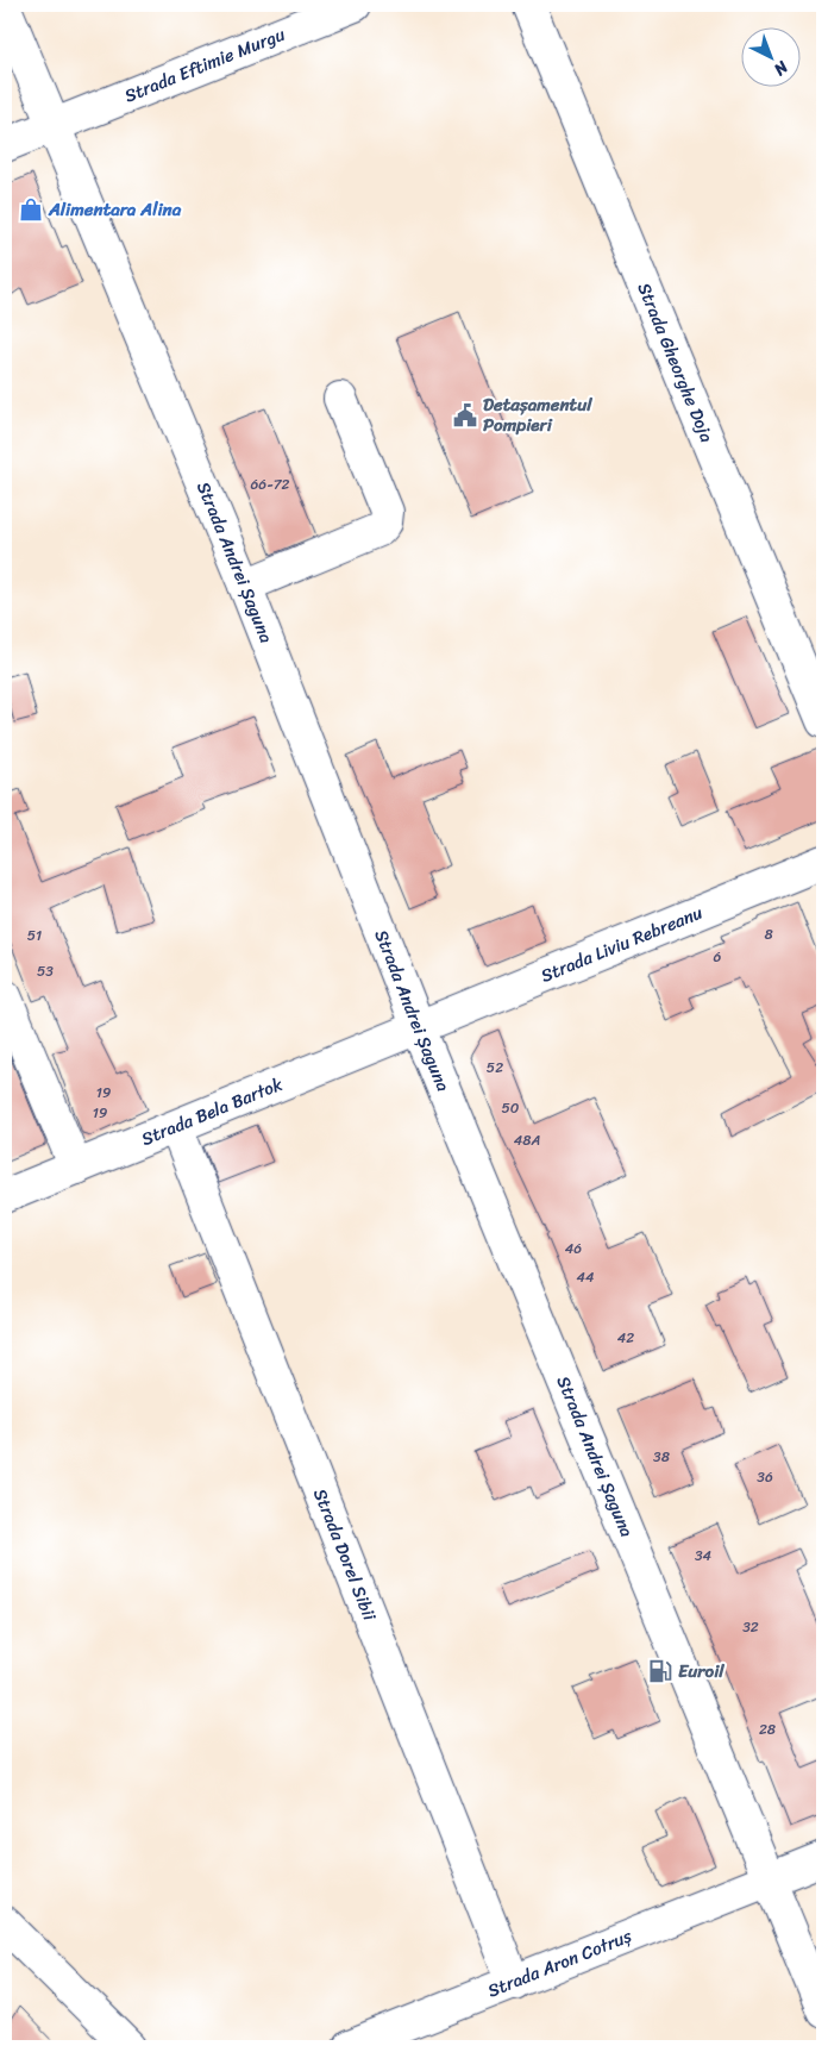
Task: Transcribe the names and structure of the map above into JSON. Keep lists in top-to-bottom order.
{
  "streets": {
    "street": [
      "Strada Eftimie Murgu",
      "Strada Gheorghe Doja",
      "Strada Andrei Șaguna",
      "Strada Liviu Rebreanu",
      "Strada Bela Bartok",
      "Strada Dorel Sibii",
      "Strada Aron Cotruș"
    ]
  },
  "crossings": [
    ["Strada Eftimie Murgu", "Strada Andrei Șaguna"],
    ["Strada Andrei Șaguna", "Strada Liviu Rebreanu"],
    ["Strada Andrei Șaguna", "Strada Bela Bartok"],
    ["Strada Andrei Șaguna", "Strada Aron Cotruș"],
    ["Strada Liviu Rebreanu", "Strada Bela Bartok"],
    ["Strada Bela Bartok", "Strada Dorel Sibii"],
    ["Strada Dorel Sibii", "Strada Aron Cotruș"]
  ],
  "places": {
    "shop": ["Alimentara Alina"],
    "public building": ["Detașamentul Pompieri"],
    "fuel station": ["Euroil"]
  },
  "house_numbers": [
    "66-72",
    "8",
    "51",
    "6",
    "53",
    "52",
    "19",
    "50",
    "19",
    "48A",
    "46",
    "44",
    "42",
    "38",
    "36",
    "34",
    "32",
    "28"
  ],
  "north": "bottom right"
}
